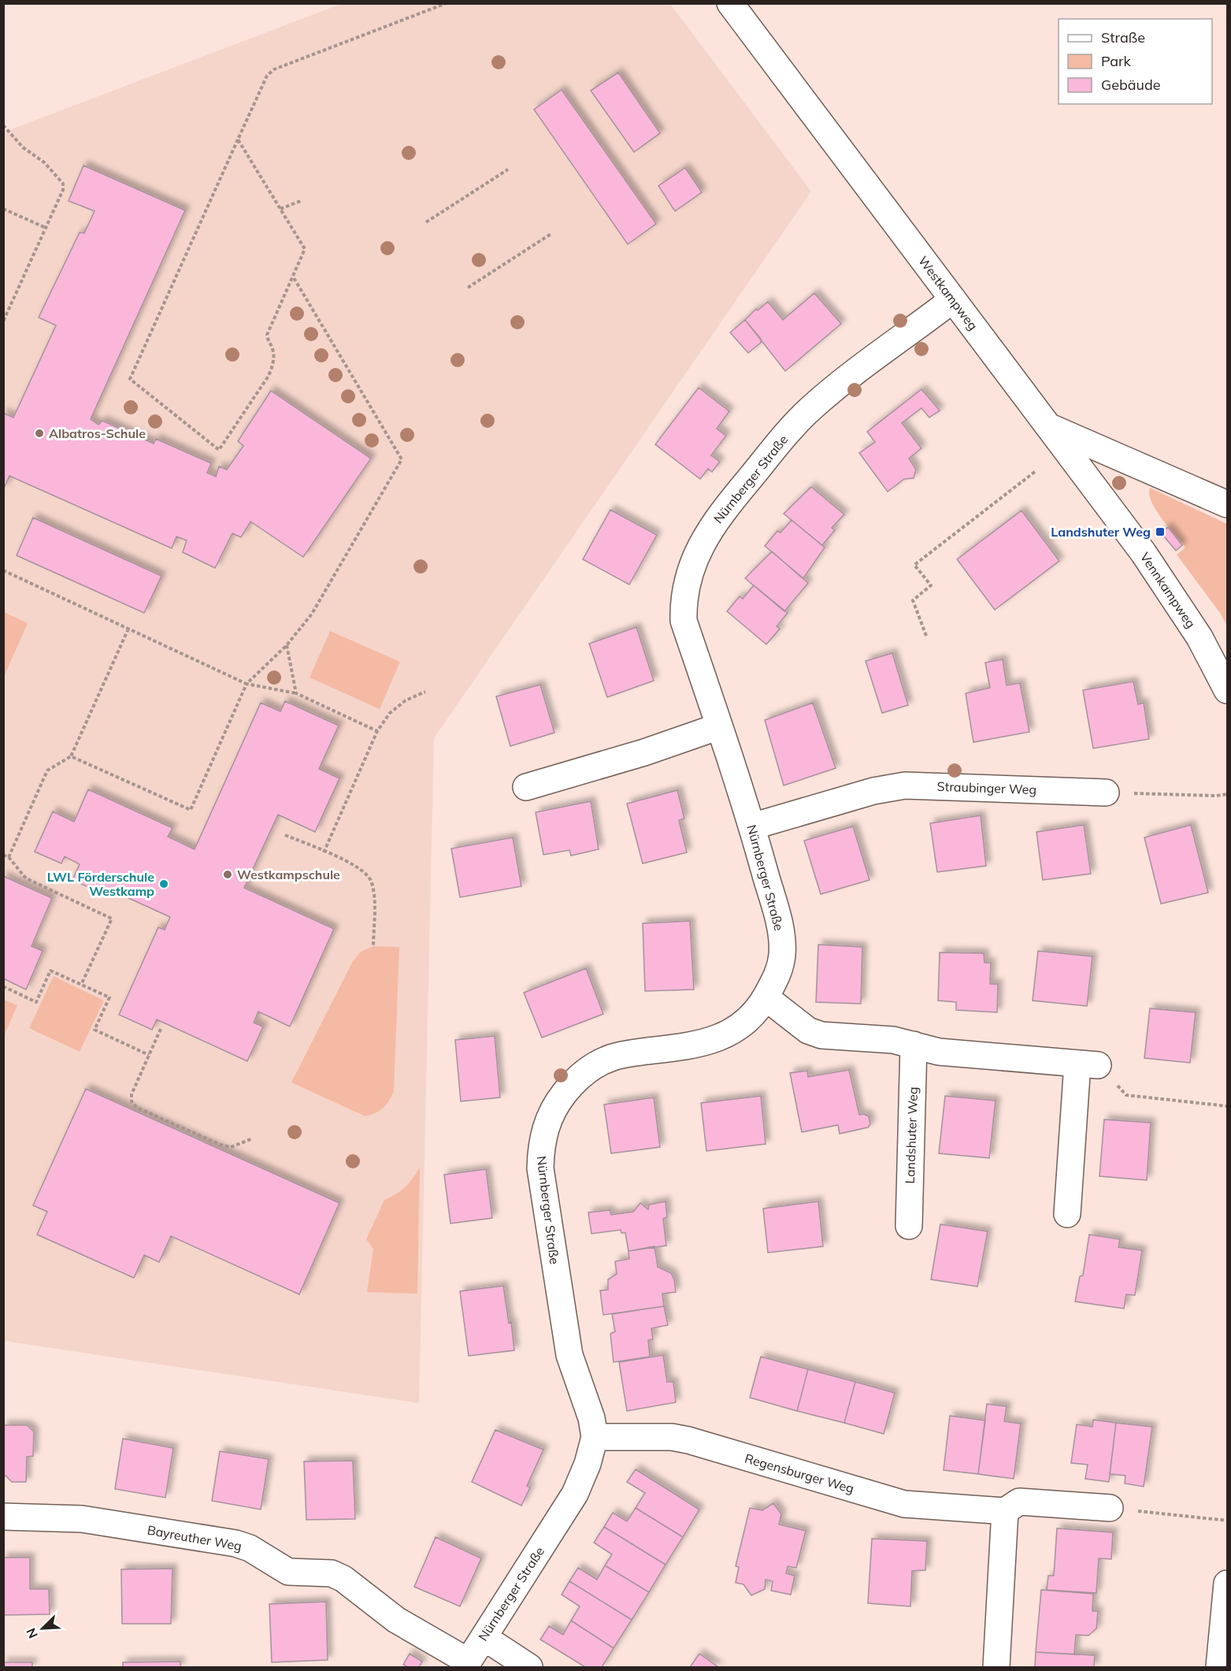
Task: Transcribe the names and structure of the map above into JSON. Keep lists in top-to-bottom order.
{
  "streets": {
    "street": [
      "Westkampweg",
      "Nürnberger Straße",
      "Vennkampweg",
      "Straubinger Weg",
      "Landshuter Weg",
      "Regensburger Weg",
      "Bayreuther Weg"
    ]
  },
  "crossings": [
    ["Westkampweg", "Nürnberger Straße"],
    ["Westkampweg", "Vennkampweg"],
    ["Nürnberger Straße", "Straubinger Weg"],
    ["Nürnberger Straße", "Regensburger Weg"],
    ["Nürnberger Straße", "Bayreuther Weg"]
  ],
  "places": {
    "other": ["Albatros-Schule", "Westkampschule", "LWL Förderschule Westkamp"],
    "transit": ["Landshuter Weg"]
  },
  "legend": ["Straße", "Park", "Gebäude"],
  "north": "bottom left"
}
